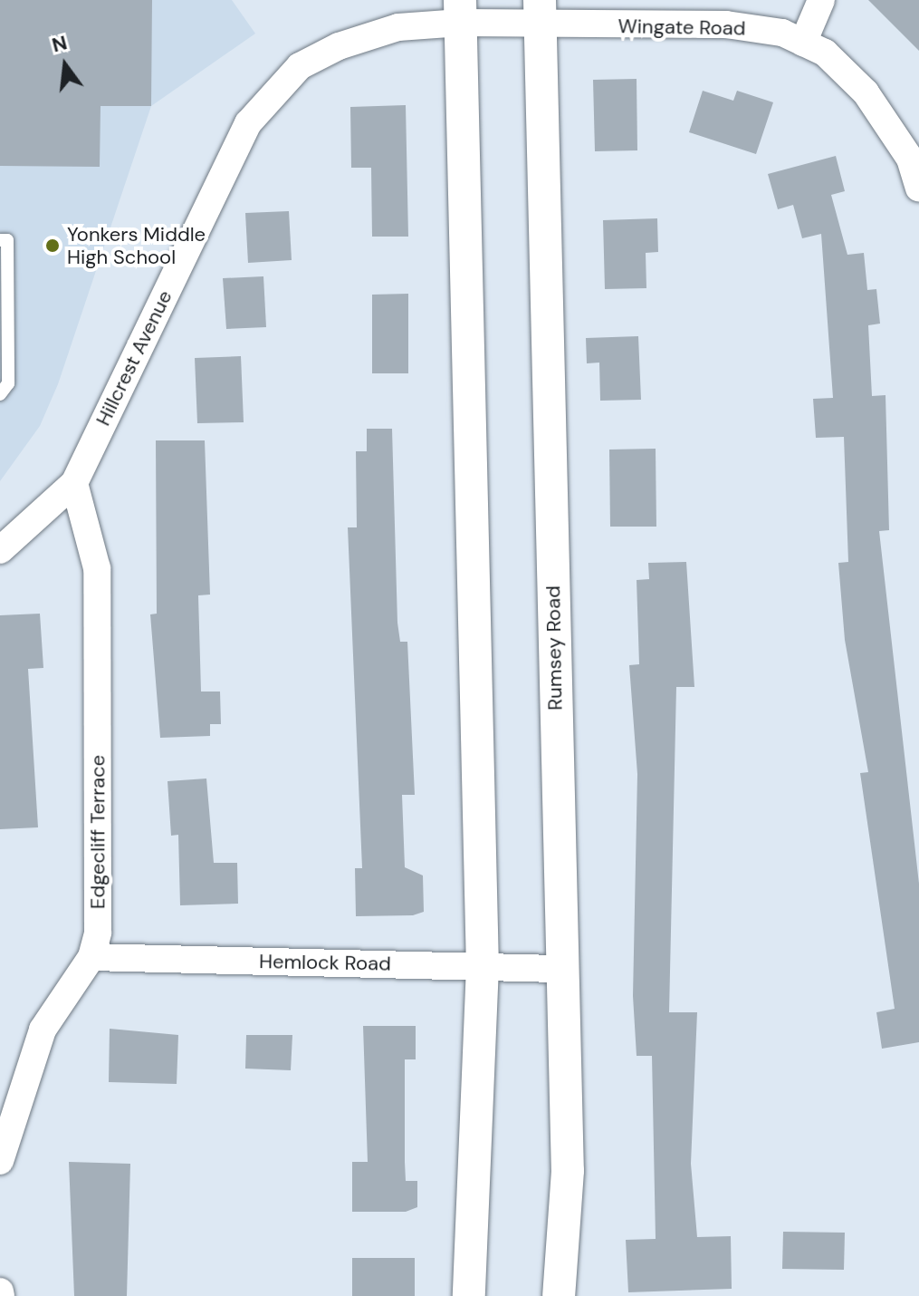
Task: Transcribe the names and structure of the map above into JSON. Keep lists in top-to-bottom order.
{
  "streets": {
    "street": [
      "Wingate Road",
      "Hillcrest Avenue",
      "Rumsey Road",
      "Edgecliff Terrace",
      "Hemlock Road"
    ]
  },
  "crossings": [
    ["Wingate Road", "Hillcrest Avenue"],
    ["Wingate Road", "Rumsey Road"],
    ["Hillcrest Avenue", "Rumsey Road"],
    ["Hillcrest Avenue", "Edgecliff Terrace"],
    ["Rumsey Road", "Hemlock Road"],
    ["Edgecliff Terrace", "Hemlock Road"]
  ],
  "places": ["Yonkers Middle High School"],
  "north": "top"
}
